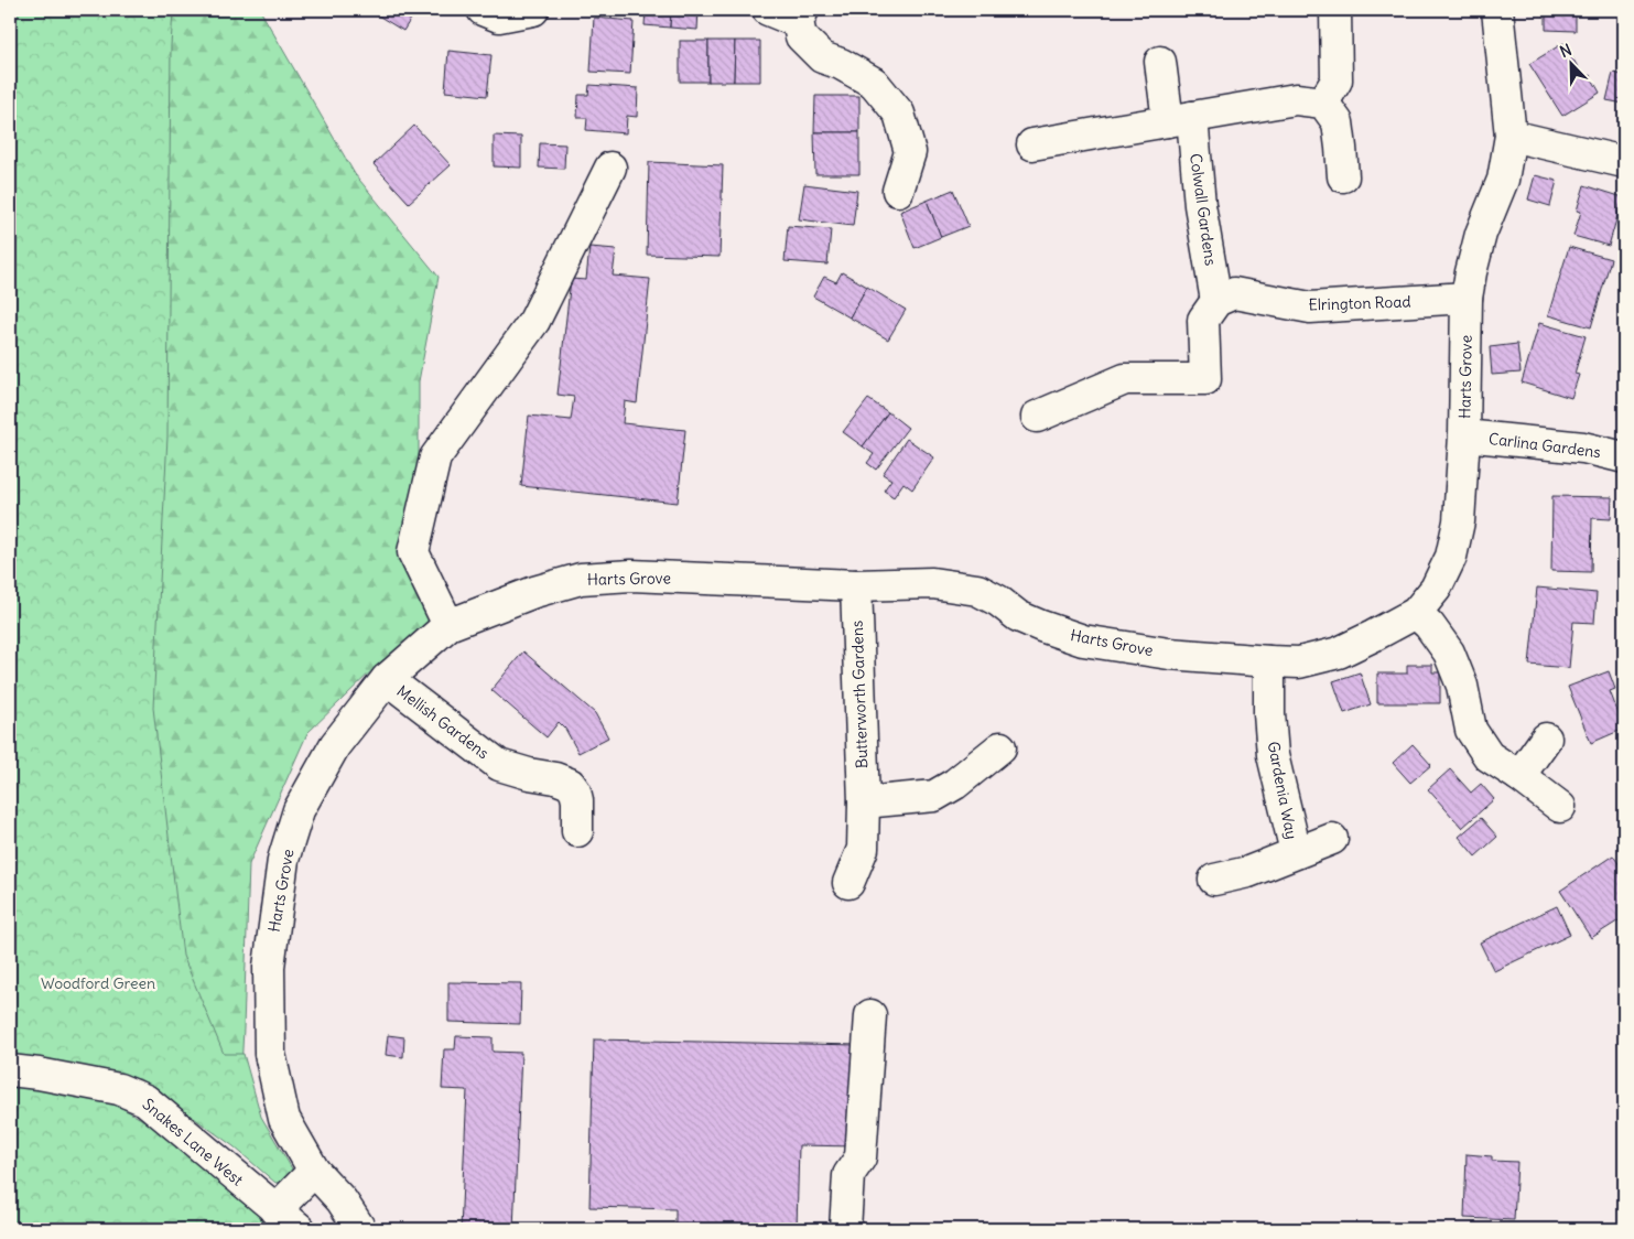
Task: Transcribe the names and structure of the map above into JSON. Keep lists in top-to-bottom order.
{
  "streets": {
    "street": [
      "Colwall Gardens",
      "Elrington Road",
      "Harts Grove",
      "Carlina Gardens",
      "Butterworth Gardens",
      "Mellish Gardens",
      "Gardenia Way",
      "Snakes Lane West"
    ]
  },
  "crossings": [
    ["Colwall Gardens", "Elrington Road"],
    ["Elrington Road", "Harts Grove"],
    ["Harts Grove", "Carlina Gardens"],
    ["Harts Grove", "Butterworth Gardens"],
    ["Harts Grove", "Mellish Gardens"],
    ["Harts Grove", "Gardenia Way"]
  ],
  "parks": ["Woodford Green"],
  "north": "top left"
}
